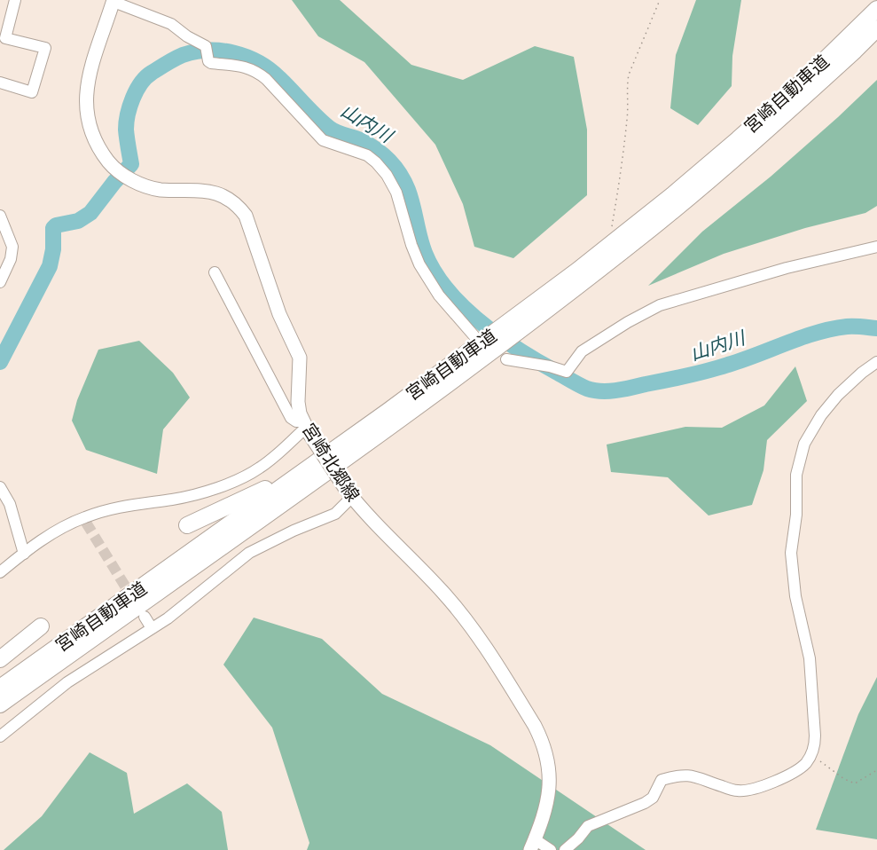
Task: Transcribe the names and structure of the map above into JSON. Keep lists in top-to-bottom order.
{
  "streets": {
    "highway": ["宮崎自動車道"],
    "main road": ["宮崎北郷線"]
  },
  "water": ["山内川"]
}
